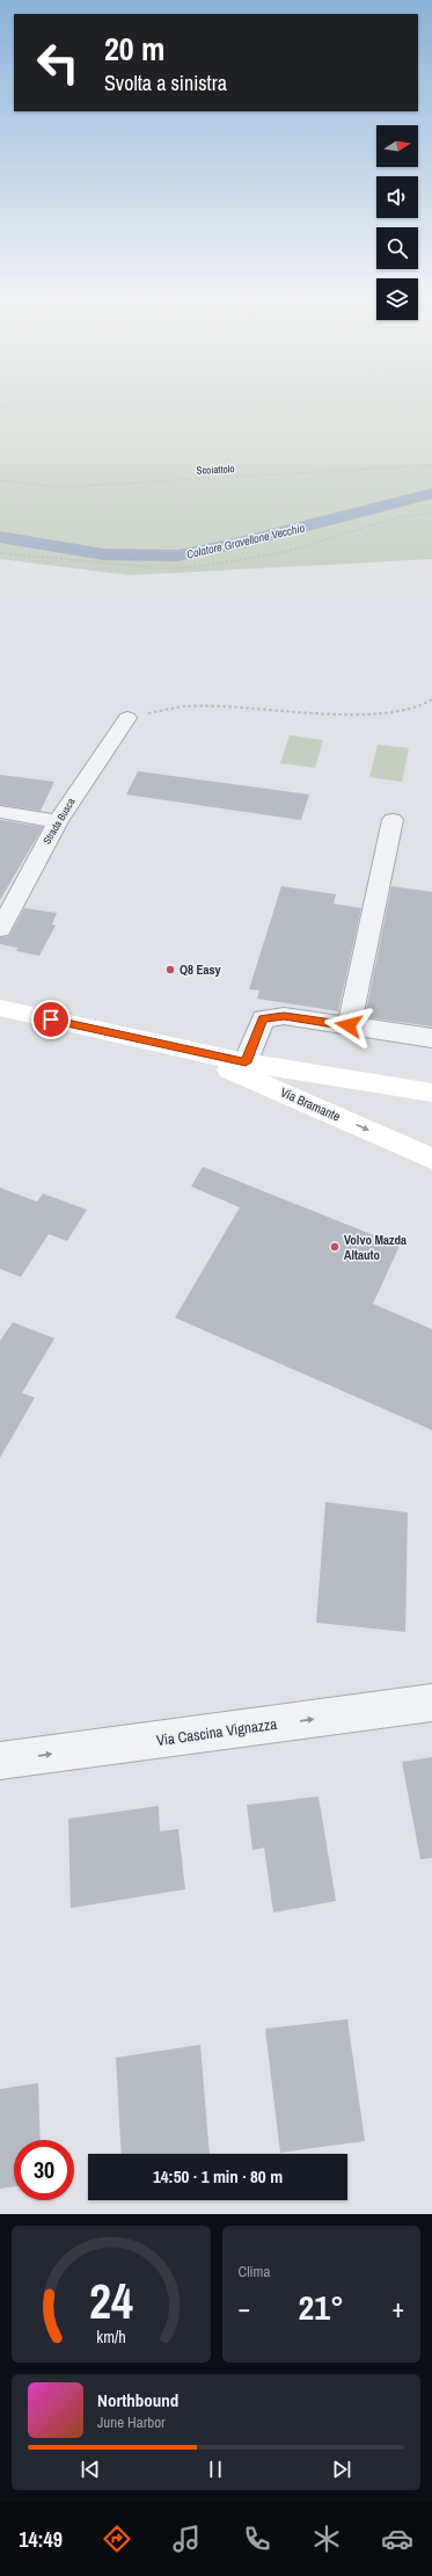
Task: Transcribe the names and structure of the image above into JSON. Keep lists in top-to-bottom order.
{
  "streets": {
    "main road": ["Via Bramante"],
    "street": ["Strada Busca", "Via Cascina Vignazza"],
    "path": ["Scoiattolo"]
  },
  "one_way": ["Via Cascina Vignazza"],
  "water": ["Colatore Gravellone Vecchio"],
  "places": ["Q8 Easy", "Volvo Mazda Altauto"],
  "north": "right",
  "page": {
    "turn": ["20 m", "Svolta a sinistra"],
    "limit": "30",
    "trip": "14:50 · 1 min · 80 m",
    "tile": "Clima",
    "heat": ["−", "21°", "+"],
    "song": ["Northbound", "June Harbor"],
    "tabs": "14:49",
    "gauge": ["24", "km/h"]
  }
}
